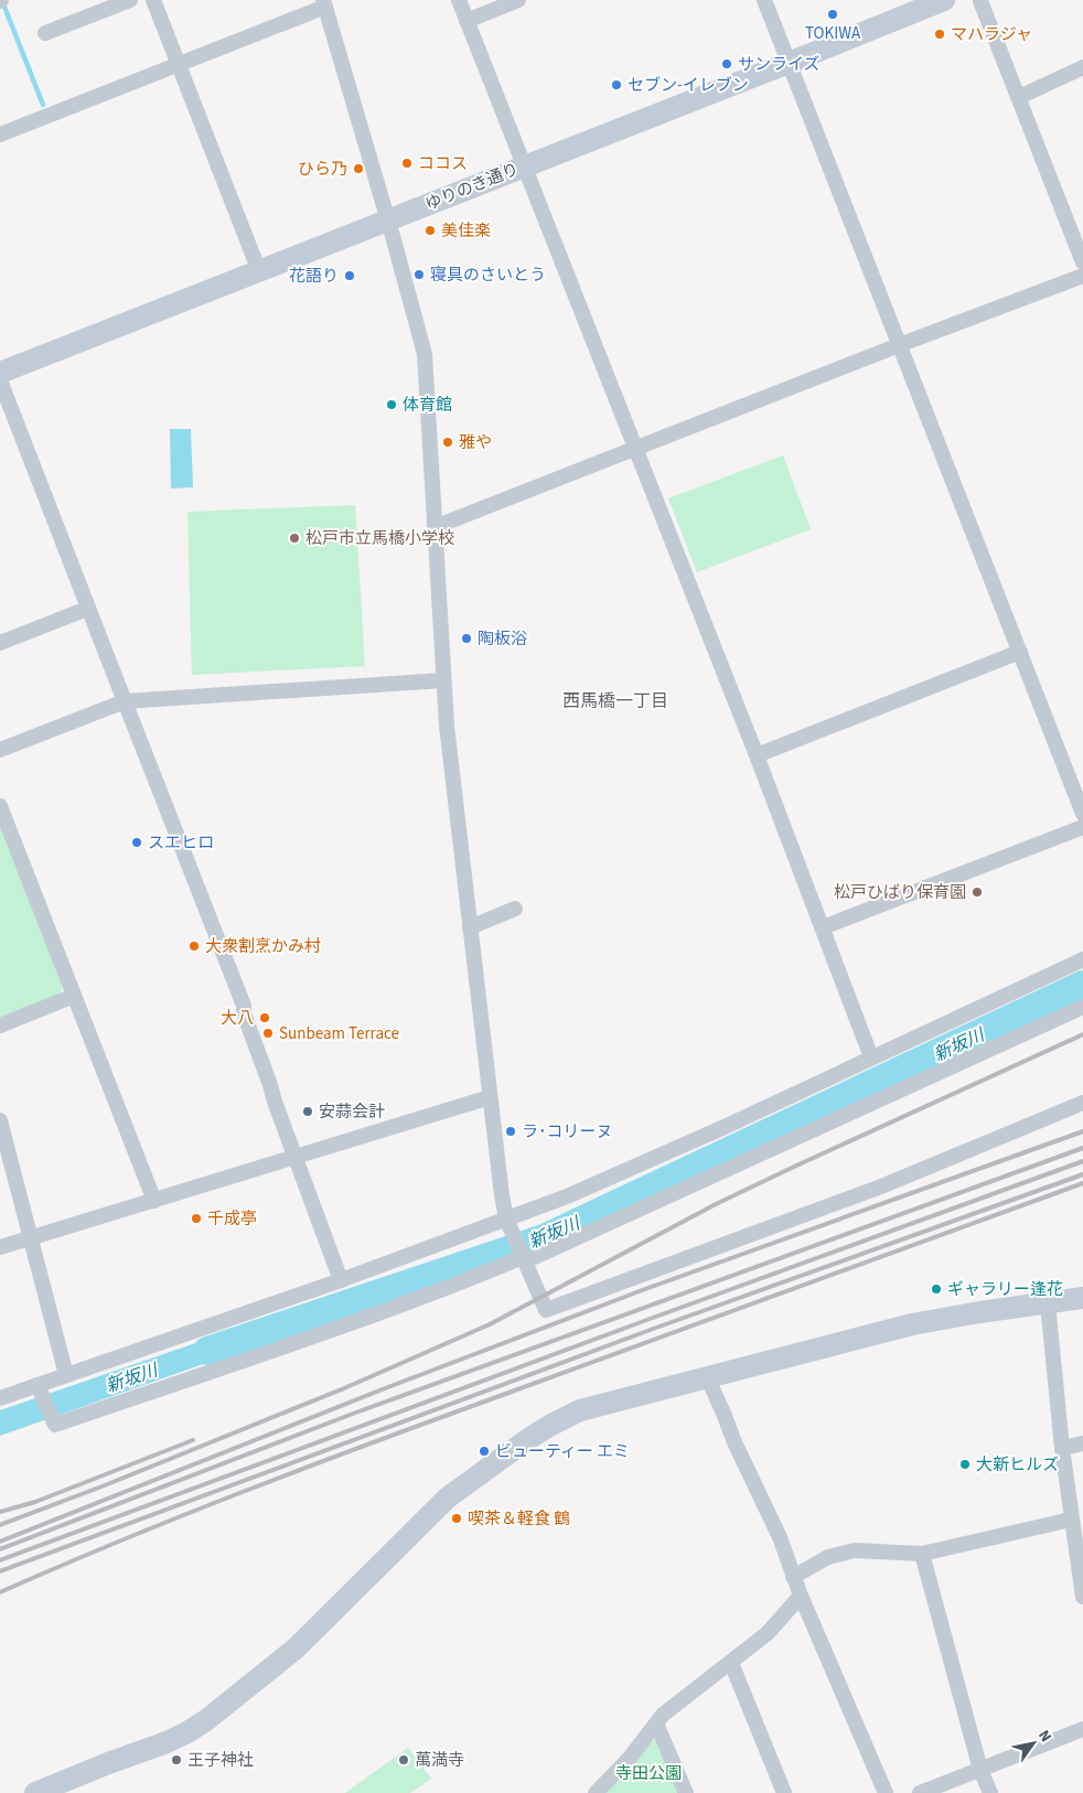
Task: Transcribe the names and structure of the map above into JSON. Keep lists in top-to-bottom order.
{
  "streets": {
    "street": ["ゆりのき通り"]
  },
  "districts": ["西馬橋一丁目"],
  "water": ["新坂川"],
  "parks": ["寺田公園"],
  "places": [
    "TOKIWA",
    "マハラジャ",
    "サンライズ",
    "セブン-イレブン",
    "ココス",
    "ひら乃",
    "美佳楽",
    "寝具のさいとう",
    "花語り",
    "体育館",
    "雅や",
    "松戸市立馬橋小学校",
    "陶板浴",
    "スエヒロ",
    "松戸ひばり保育園",
    "大衆割烹かみ村",
    "大八",
    "Sunbeam Terrace",
    "安蒜会計",
    "ラ･コリーヌ",
    "千成亭",
    "ギャラリー逢花",
    "ビューティー エミ",
    "大新ヒルズ",
    "喫茶＆軽食 鶴",
    "王子神社",
    "萬満寺"
  ],
  "north": "top right"
}
